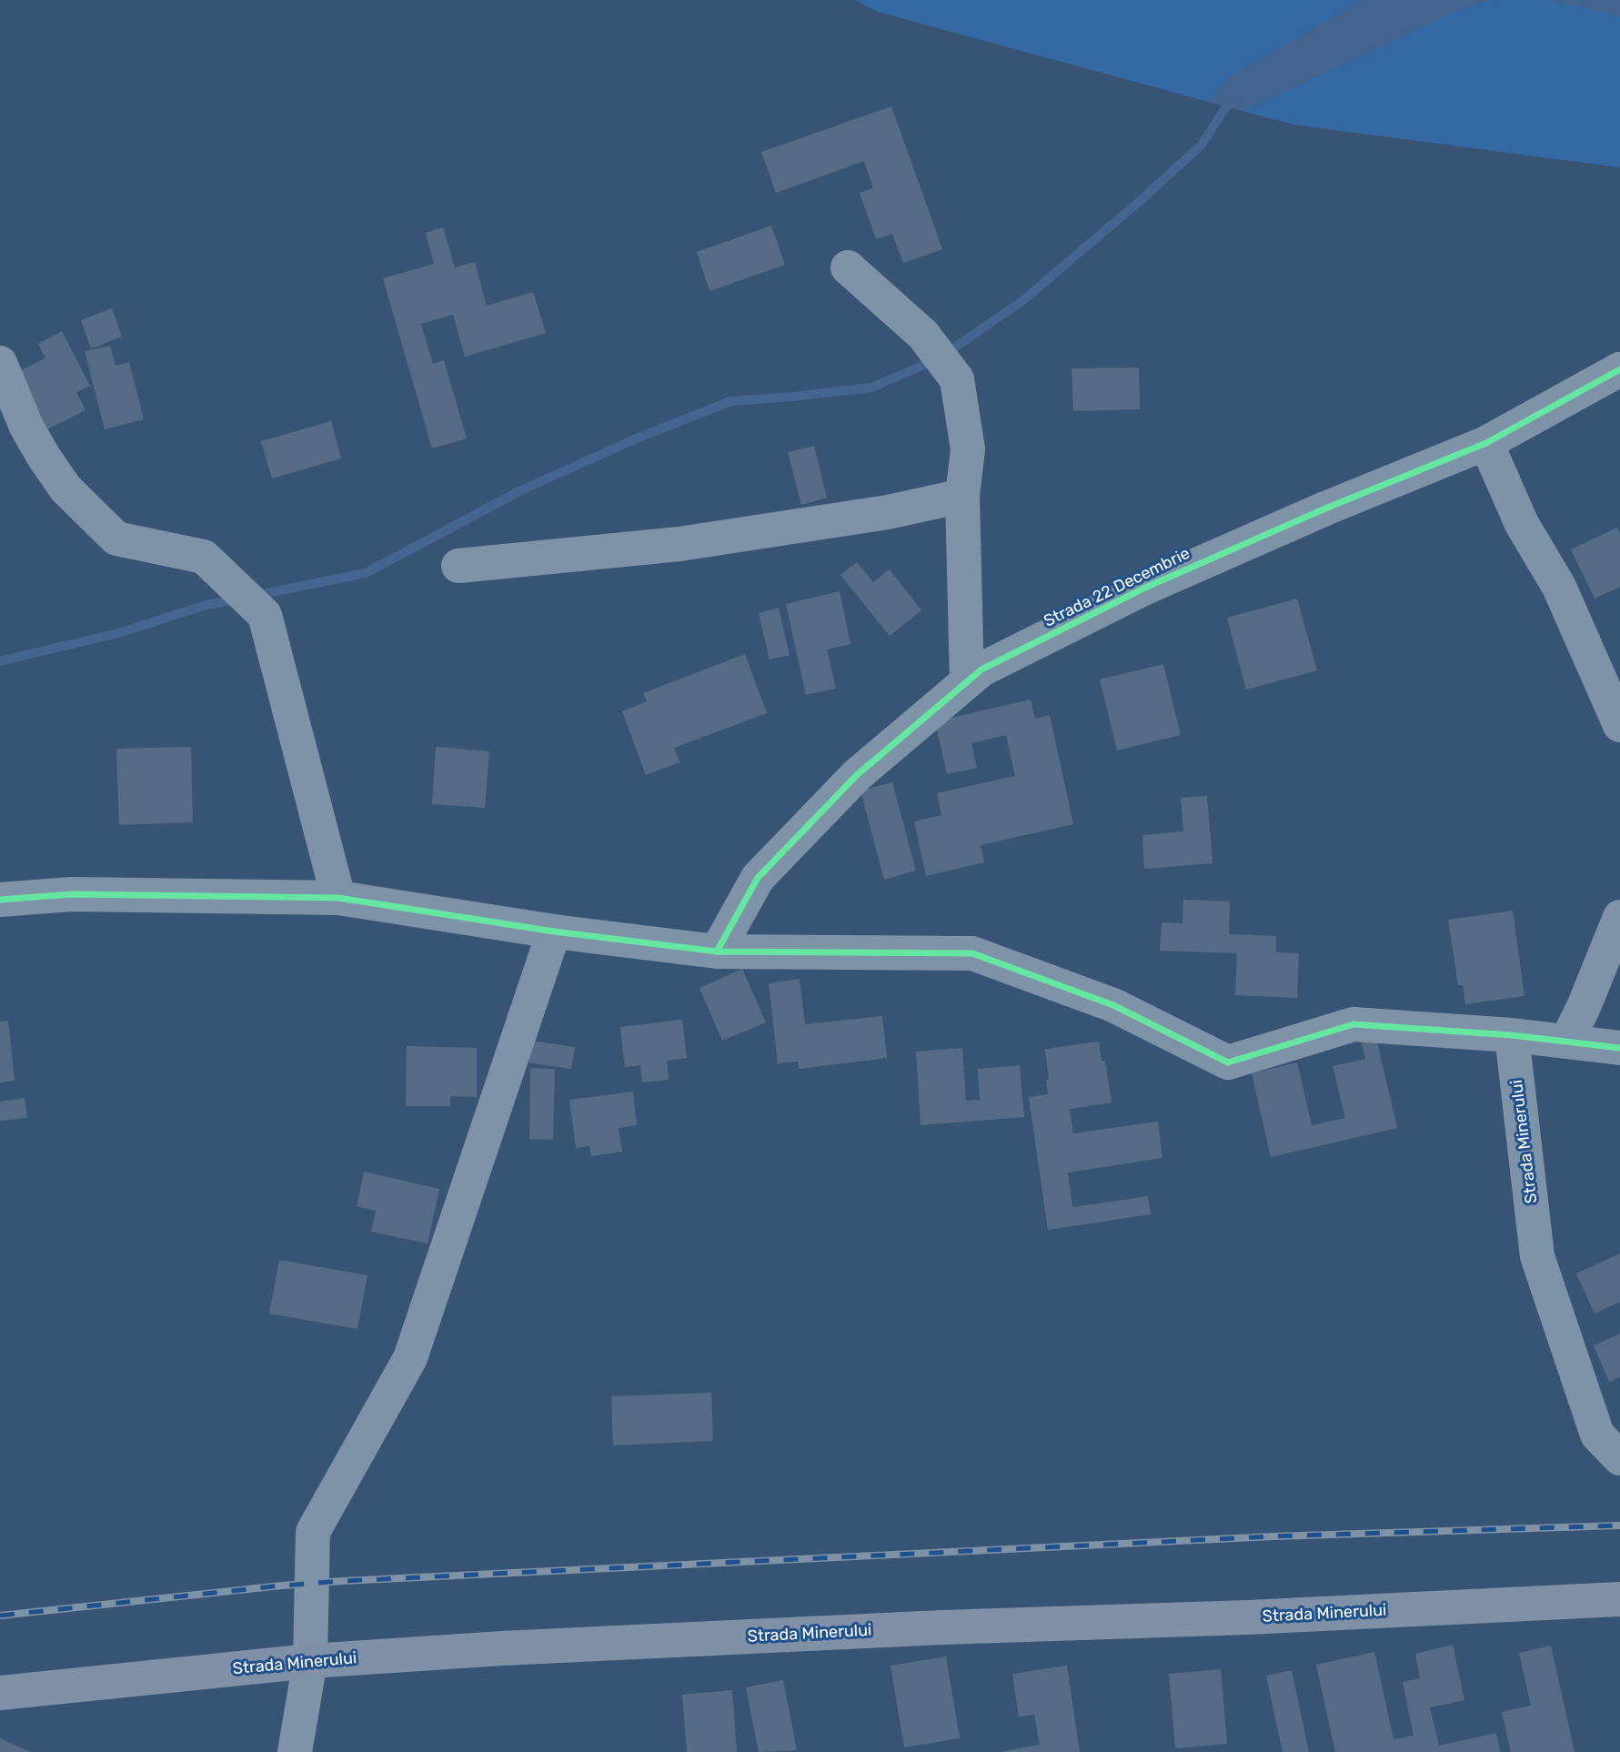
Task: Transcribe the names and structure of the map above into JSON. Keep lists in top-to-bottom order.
{
  "streets": {
    "main road": ["Strada Minerului"],
    "street": ["Strada 22 Decembrie"]
  }
}
